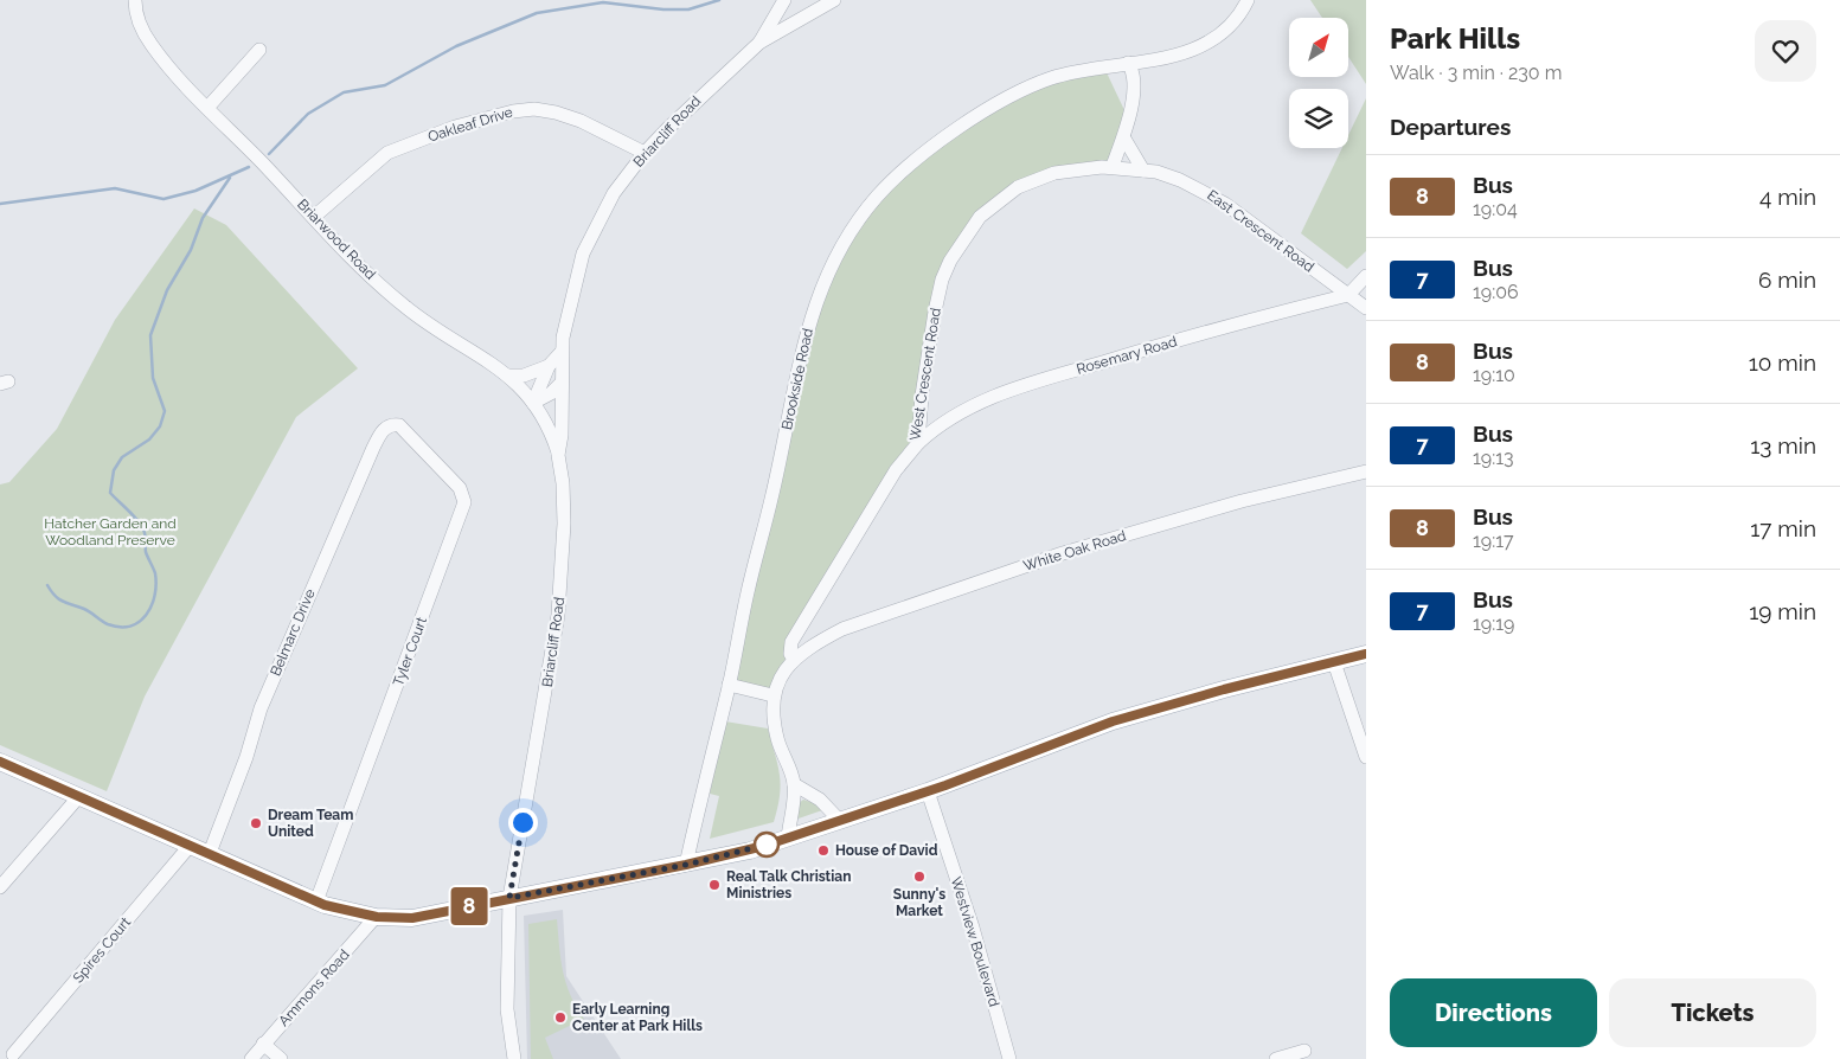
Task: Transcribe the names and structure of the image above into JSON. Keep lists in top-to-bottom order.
{
  "streets": {
    "street": [
      "Oakleaf Drive",
      "Briarcliff Road",
      "East Crescent Road",
      "Briarwood Road",
      "Rosemary Road",
      "West Crescent Road",
      "Brookside Road",
      "White Oak Road",
      "Belmarc Drive",
      "Tyler Court",
      "Westview Boulevard",
      "Spires Court",
      "Ammons Road"
    ]
  },
  "crossings": [
    ["Oakleaf Drive", "Briarcliff Road"],
    ["Oakleaf Drive", "Briarwood Road"],
    ["Briarcliff Road", "Briarwood Road"],
    ["East Crescent Road", "Rosemary Road"],
    ["East Crescent Road", "West Crescent Road"],
    ["Rosemary Road", "West Crescent Road"],
    ["West Crescent Road", "White Oak Road"],
    ["Belmarc Drive", "Tyler Court"]
  ],
  "parks": ["Hatcher Garden and Woodland Preserve"],
  "places": [
    "Dream Team United",
    "House of David",
    "Sunny's Market",
    "Real Talk Christian Ministries",
    "Early Learning Center at Park Hills"
  ],
  "lines": ["bus line 8"],
  "north": "top right",
  "page": {
    "on_map": "8",
    "heading": [
      ["Park Hills", "Walk · 3 min · 230 m"],
      "Departures"
    ],
    "list": [
      {
        "mark": "8",
        "name": "Bus",
        "note": "19:04",
        "value": "4 min"
      },
      {
        "mark": "7",
        "name": "Bus",
        "note": "19:06",
        "value": "6 min"
      },
      {
        "mark": "8",
        "name": "Bus",
        "note": "19:10",
        "value": "10 min"
      },
      {
        "mark": "7",
        "name": "Bus",
        "note": "19:13",
        "value": "13 min"
      },
      {
        "mark": "8",
        "name": "Bus",
        "note": "19:17",
        "value": "17 min"
      },
      {
        "mark": "7",
        "name": "Bus",
        "note": "19:19",
        "value": "19 min"
      }
    ],
    "buttons": ["Directions", "Tickets"]
  }
}
